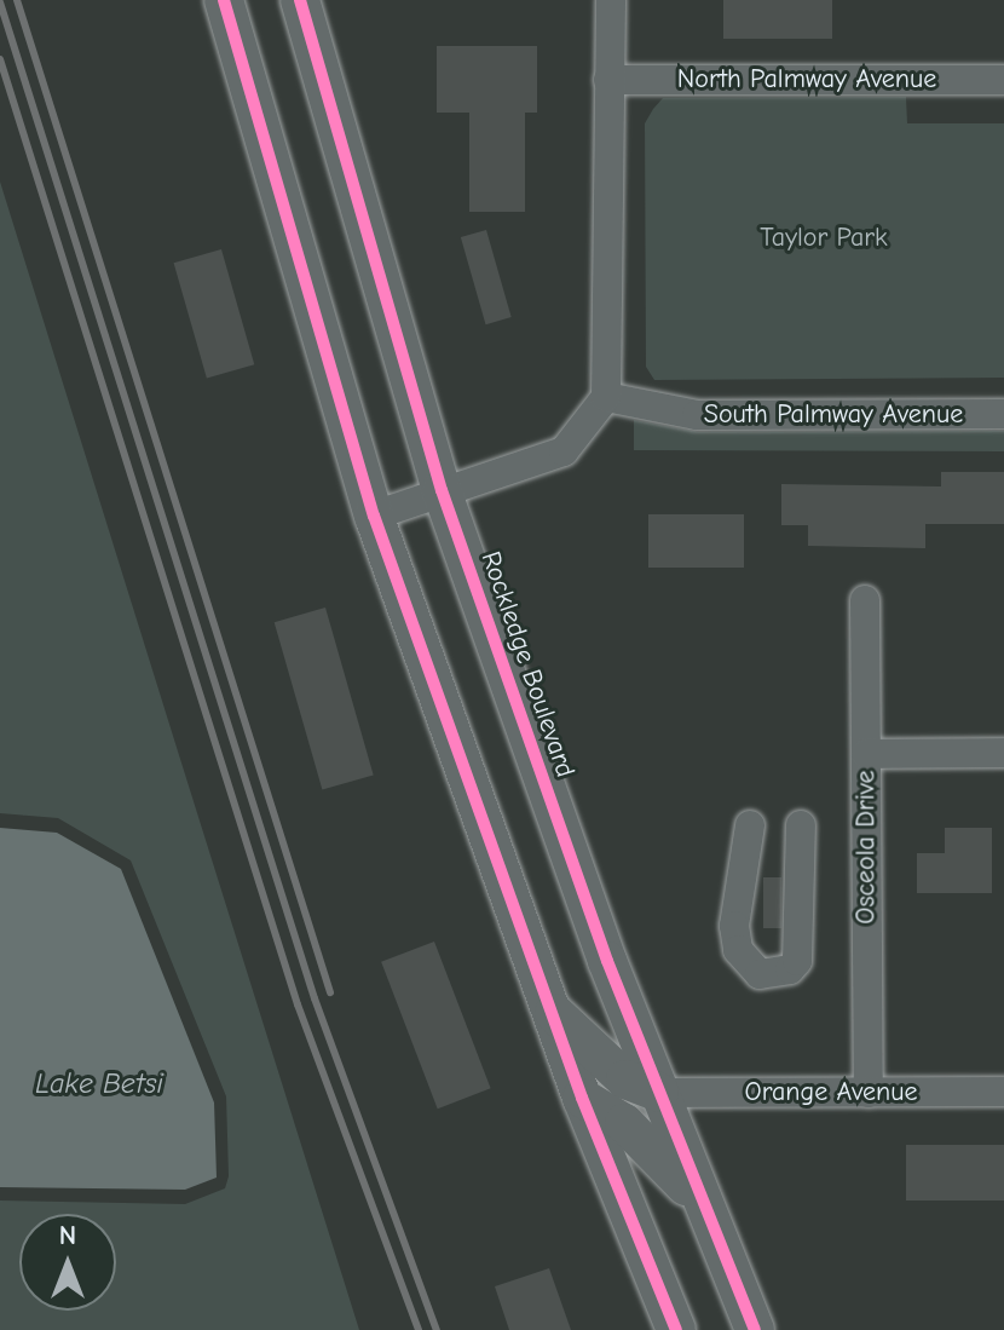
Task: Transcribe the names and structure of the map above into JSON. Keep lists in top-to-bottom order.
{
  "streets": {
    "main road": ["Rockledge Boulevard"],
    "street": [
      "North Palmway Avenue",
      "South Palmway Avenue",
      "Osceola Drive",
      "Orange Avenue"
    ]
  },
  "crossings": [
    ["Rockledge Boulevard", "Orange Avenue"],
    ["Osceola Drive", "Orange Avenue"]
  ],
  "water": ["Lake Betsi"],
  "parks": ["Taylor Park"],
  "north": "top"
}
